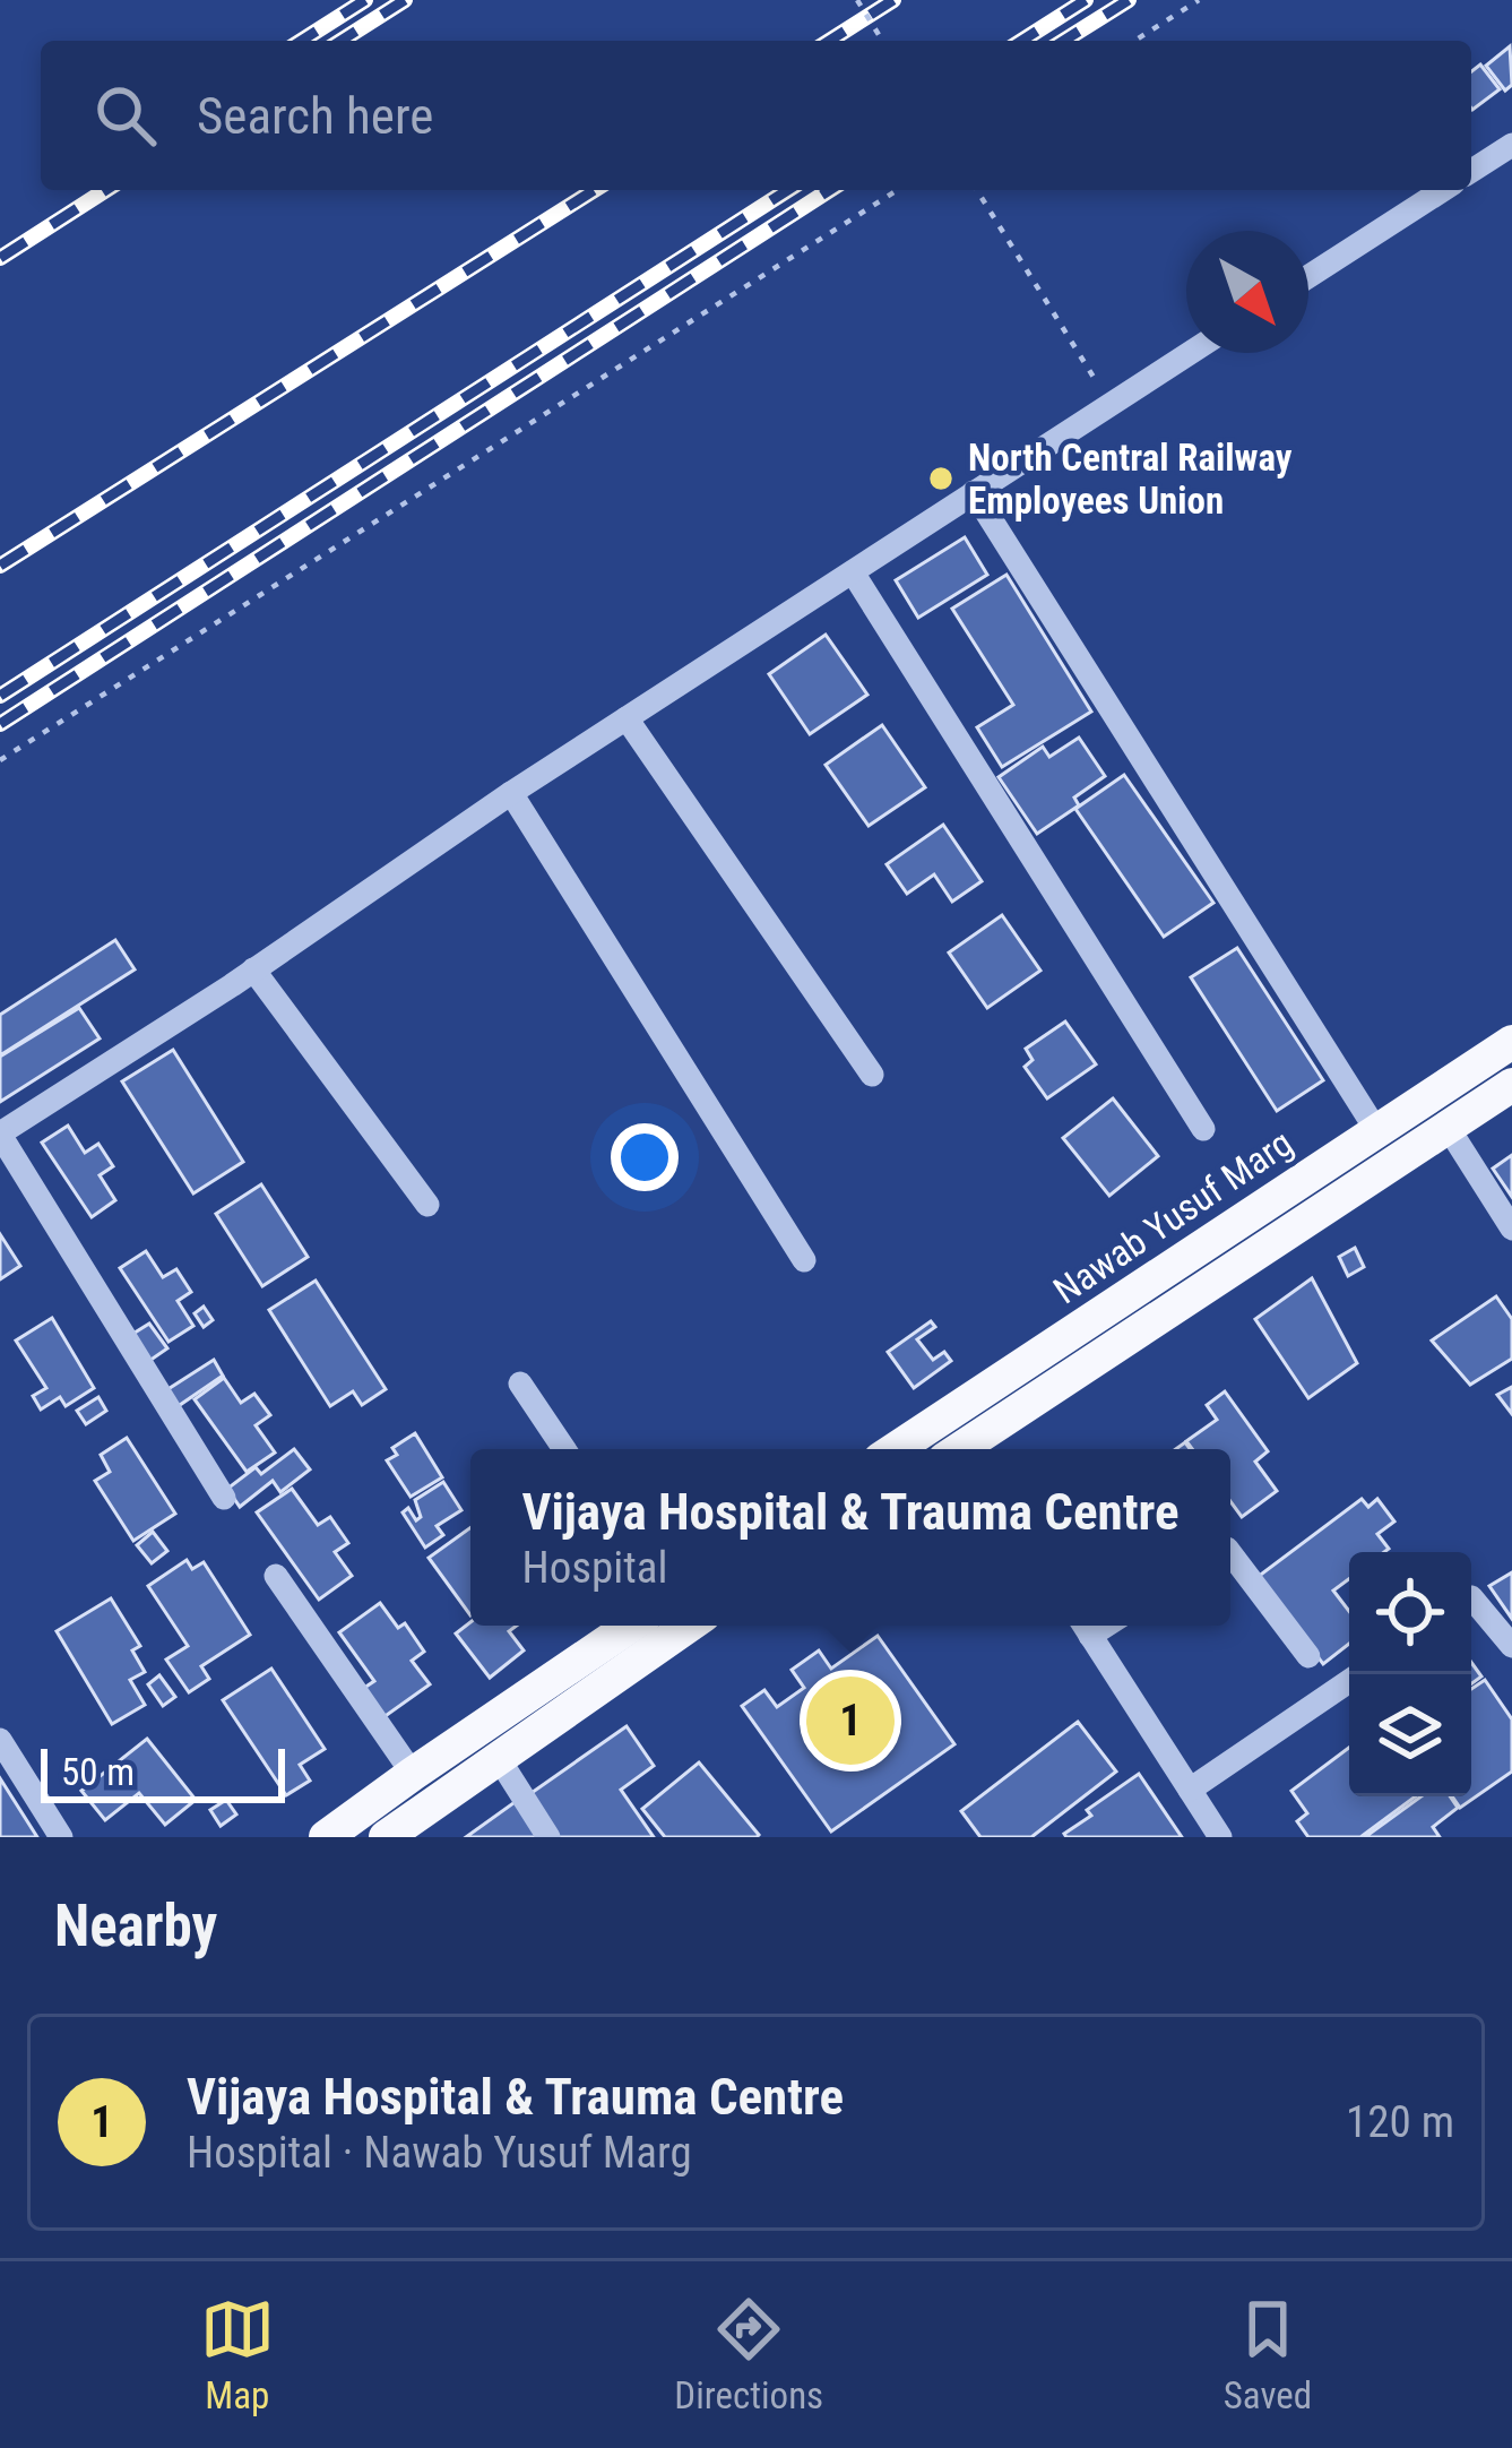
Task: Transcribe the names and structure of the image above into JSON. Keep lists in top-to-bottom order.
{
  "streets": {
    "main road": ["Nawab Yusuf Marg"]
  },
  "places": ["North Central Railway Employees Union"],
  "scale_bar": "50 m",
  "north": "bottom right",
  "page": {
    "search": "Search here",
    "popup": ["Vijaya Hospital & Trauma Centre", "Hospital"],
    "pins": "1",
    "scale": "50 m",
    "heading": "Nearby",
    "list": [
      {
        "mark": "1",
        "name": "Vijaya Hospital & Trauma Centre",
        "note": "Hospital · Nawab Yusuf Marg",
        "value": "120 m"
      }
    ],
    "nav": ["Map", "Directions", "Saved"]
  }
}
